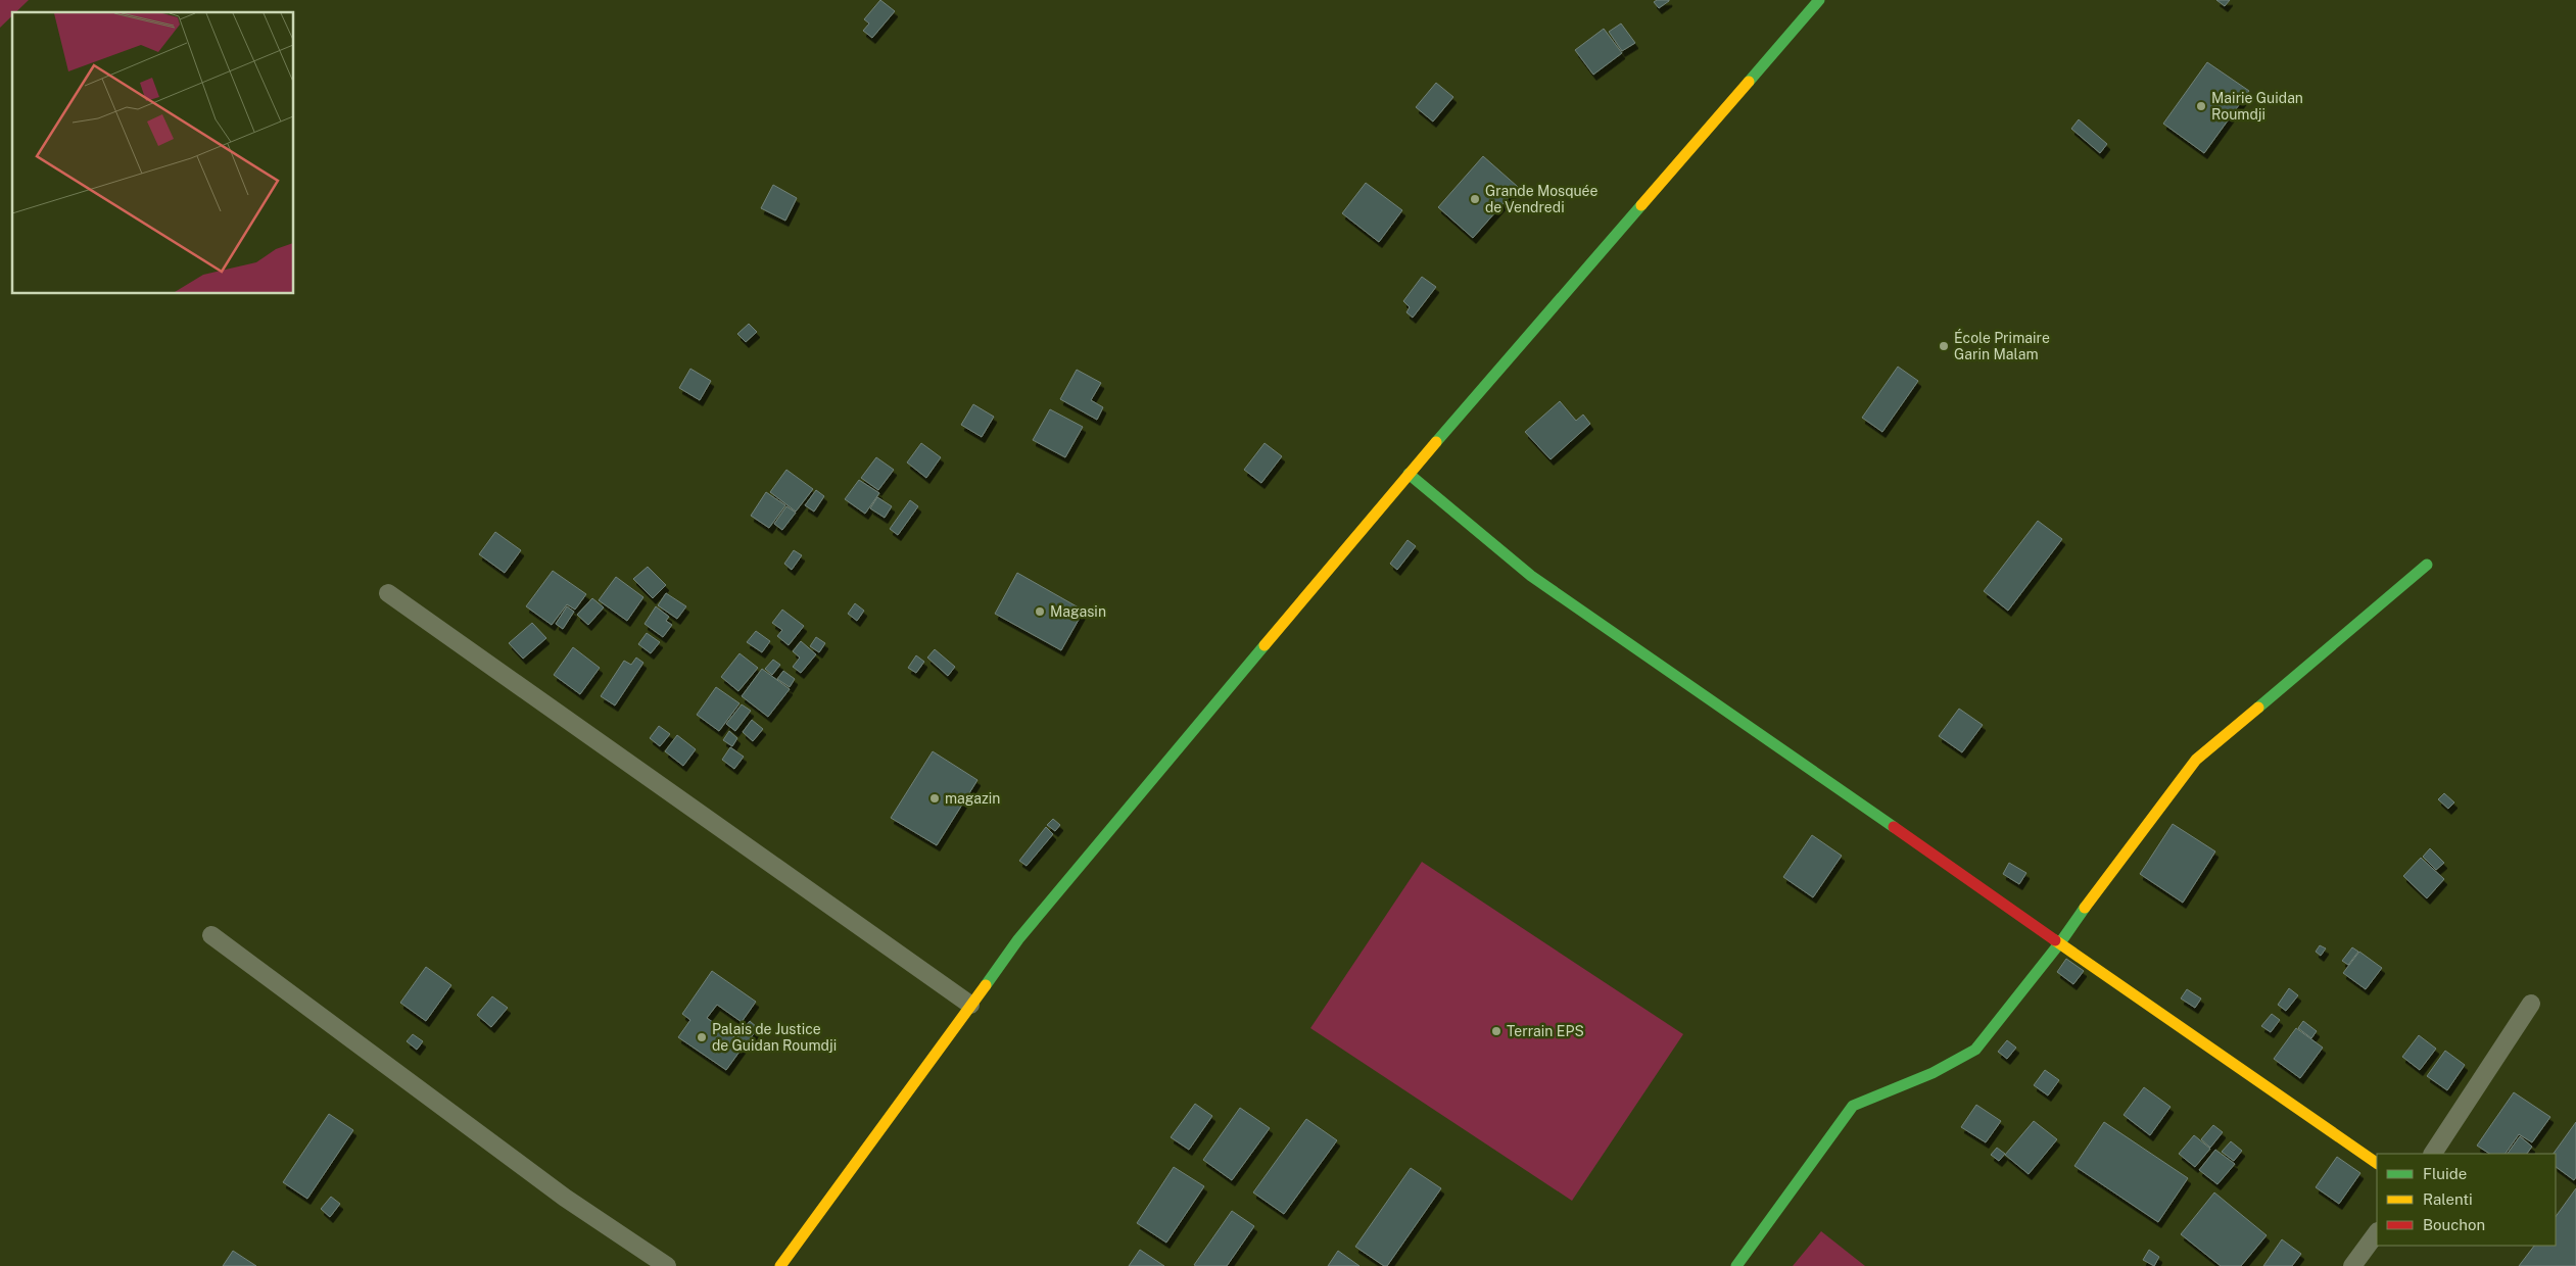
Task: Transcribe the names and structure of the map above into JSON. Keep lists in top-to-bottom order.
{
  "places": [
    "Mairie Guidan Roumdji",
    "Grande Mosquée de Vendredi",
    "École Primaire Garin Malam",
    "Magasin",
    "magazin",
    "Terrain EPS",
    "Palais de Justice de Guidan Roumdji"
  ],
  "legend": ["Fluide", "Ralenti", "Bouchon"]
}
